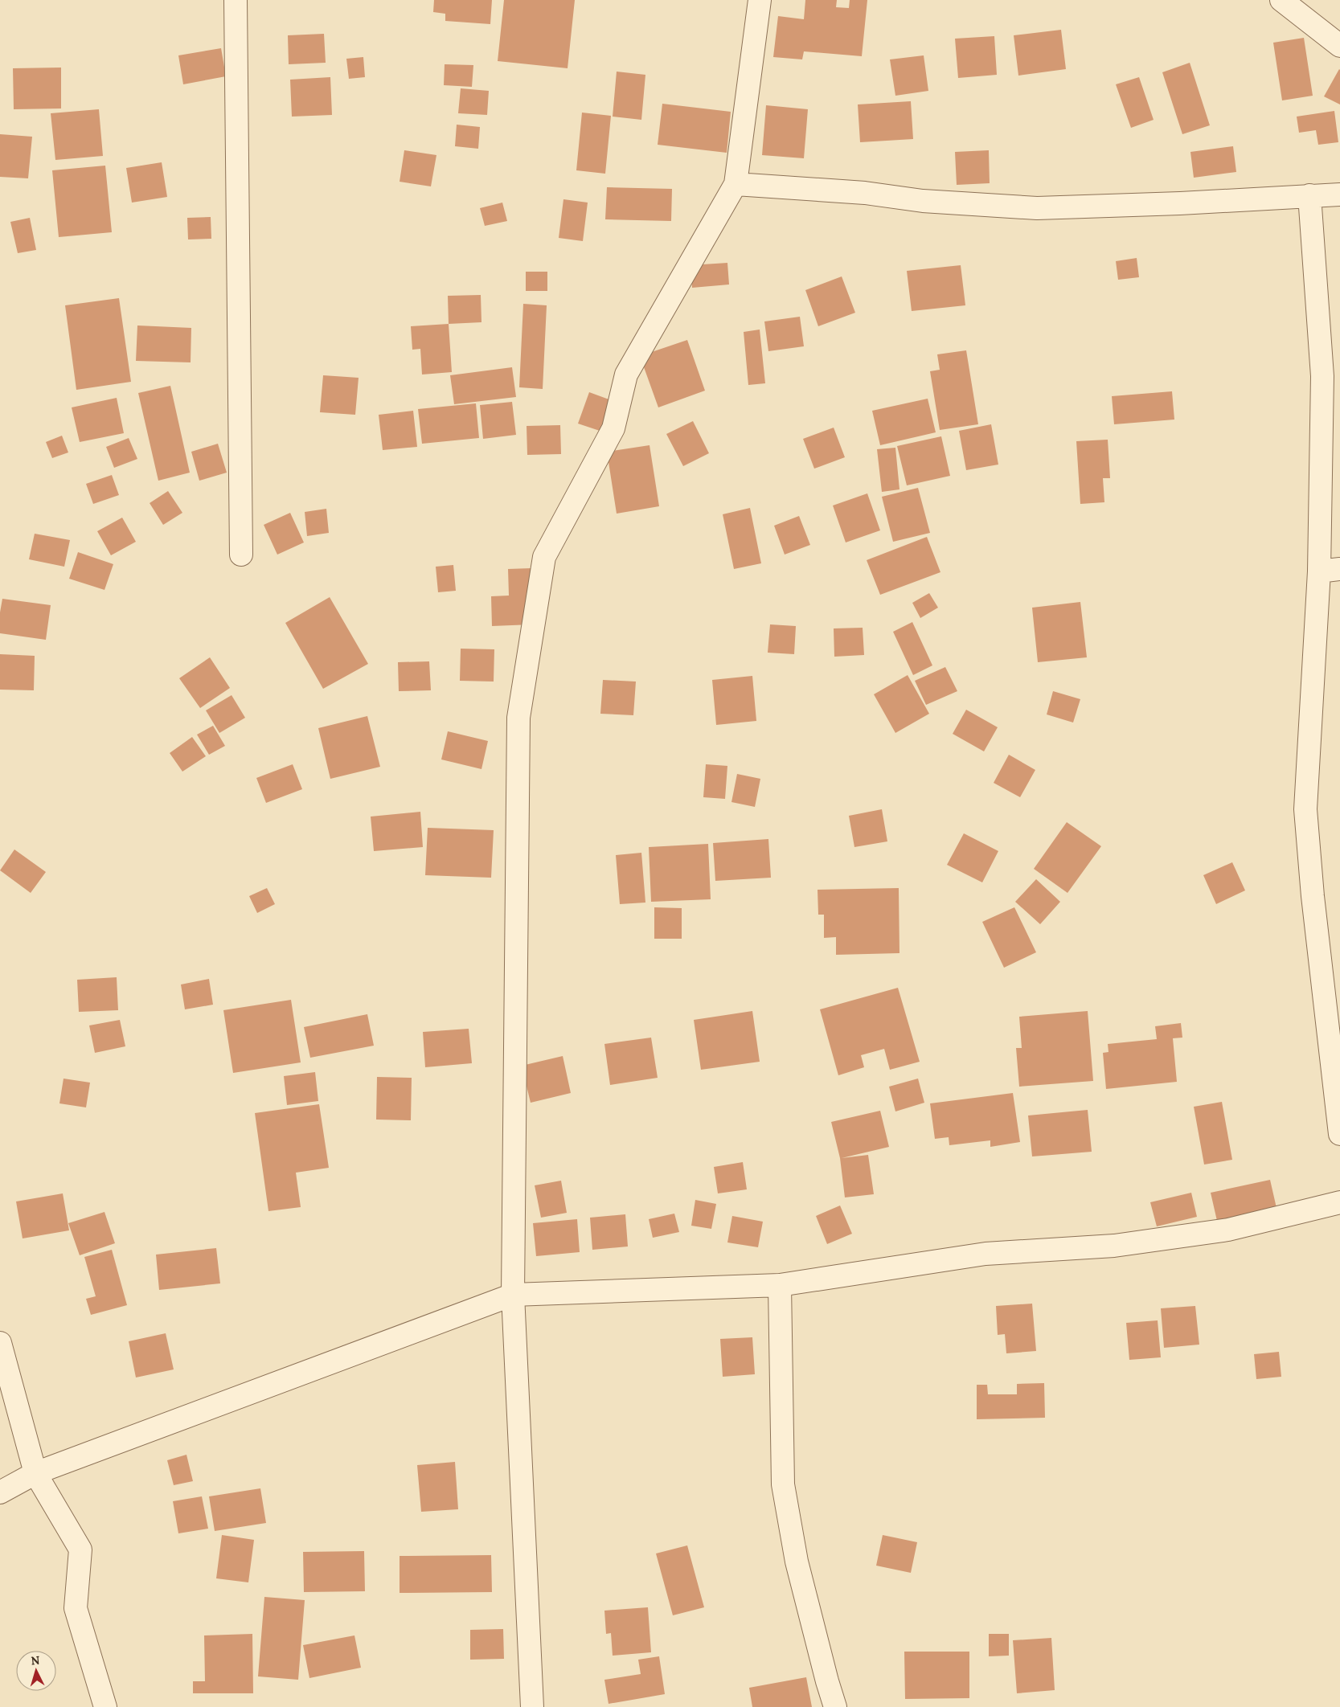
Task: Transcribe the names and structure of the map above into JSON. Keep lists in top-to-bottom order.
{
  "north": "top"
}
